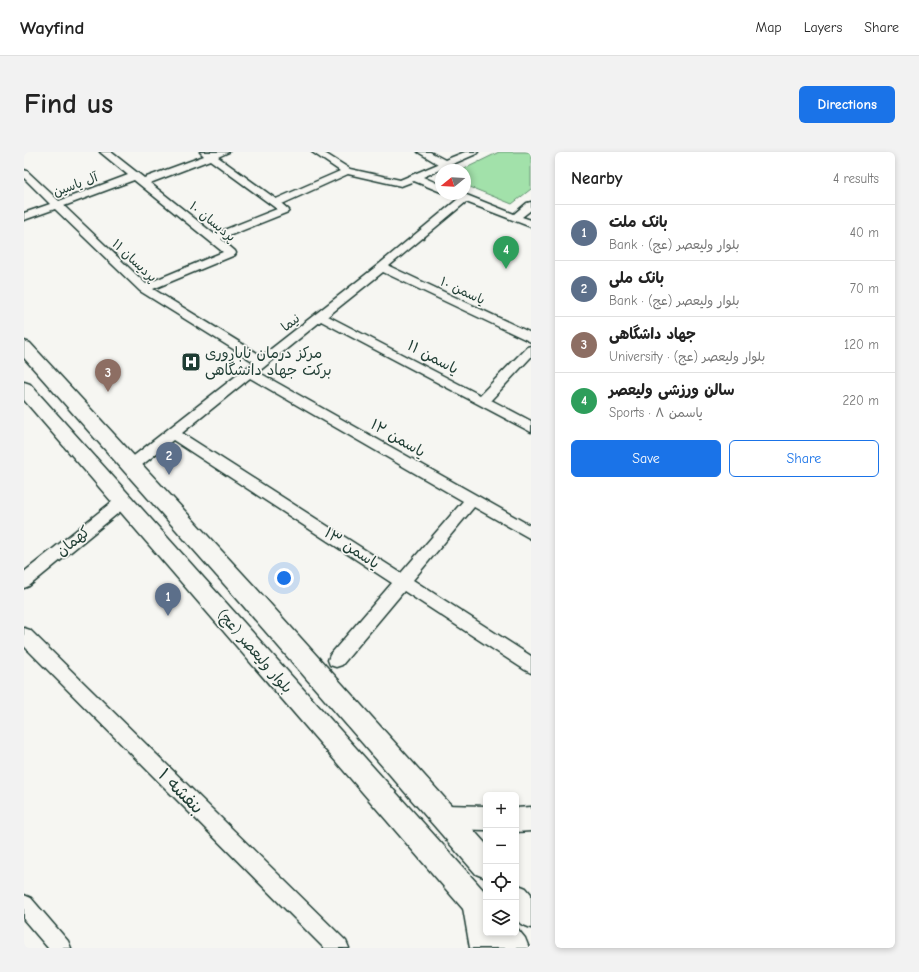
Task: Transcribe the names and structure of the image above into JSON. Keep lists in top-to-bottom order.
{
  "streets": {
    "main road": ["بلوار ولیعصر (عج)"],
    "street": [
      "آل یاسین",
      "پردیسان ۱۰",
      "پردیسان ۱۱",
      "یاسمن ۱۰",
      "نیما",
      "یاسمن ۱۱",
      "یاسمن ۱۲",
      "کهمان",
      "یاسمن ۱۳",
      "بنفشه ۱"
    ]
  },
  "crossings": [
    ["آل یاسین", "پردیسان ۱۰"],
    ["آل یاسین", "پردیسان ۱۱"],
    ["پردیسان ۱۰", "پردیسان ۱۱"],
    ["پردیسان ۱۱", "نیما"],
    ["یاسمن ۱۰", "نیما"],
    ["نیما", "یاسمن ۱۱"],
    ["نیما", "یاسمن ۱۲"],
    ["نیما", "یاسمن ۱۳"],
    ["نیما", "بلوار ولیعصر (عج)"],
    ["کهمان", "بلوار ولیعصر (عج)"]
  ],
  "places": {
    "hospital": ["مرکز درمان ناباروری برکت جهاد دانشگاهی"]
  },
  "north": "left",
  "page": {
    "header": "Wayfind",
    "nav": ["Map", "Layers", "Share"],
    "buttons": [
      "Directions",
      ["Save", "Share"]
    ],
    "title": "Find us",
    "heading": ["Nearby", "4 results"],
    "list": [
      {
        "mark": "1",
        "name": "بانک ملت",
        "note": "Bank · بلوار ولیعصر (عج)",
        "value": "40 m"
      },
      {
        "mark": "2",
        "name": "بانک ملی",
        "note": "Bank · بلوار ولیعصر (عج)",
        "value": "70 m"
      },
      {
        "mark": "3",
        "name": "جهاد داشگاهی",
        "note": "University · بلوار ولیعصر (عج)",
        "value": "120 m"
      },
      {
        "mark": "4",
        "name": "سالن ورزشی ولیعصر",
        "note": "Sports · یاسمن ۸",
        "value": "220 m"
      }
    ],
    "pins": [
      "4",
      "3",
      "2",
      "1"
    ],
    "map_buttons": ["+", "−"]
  }
}
